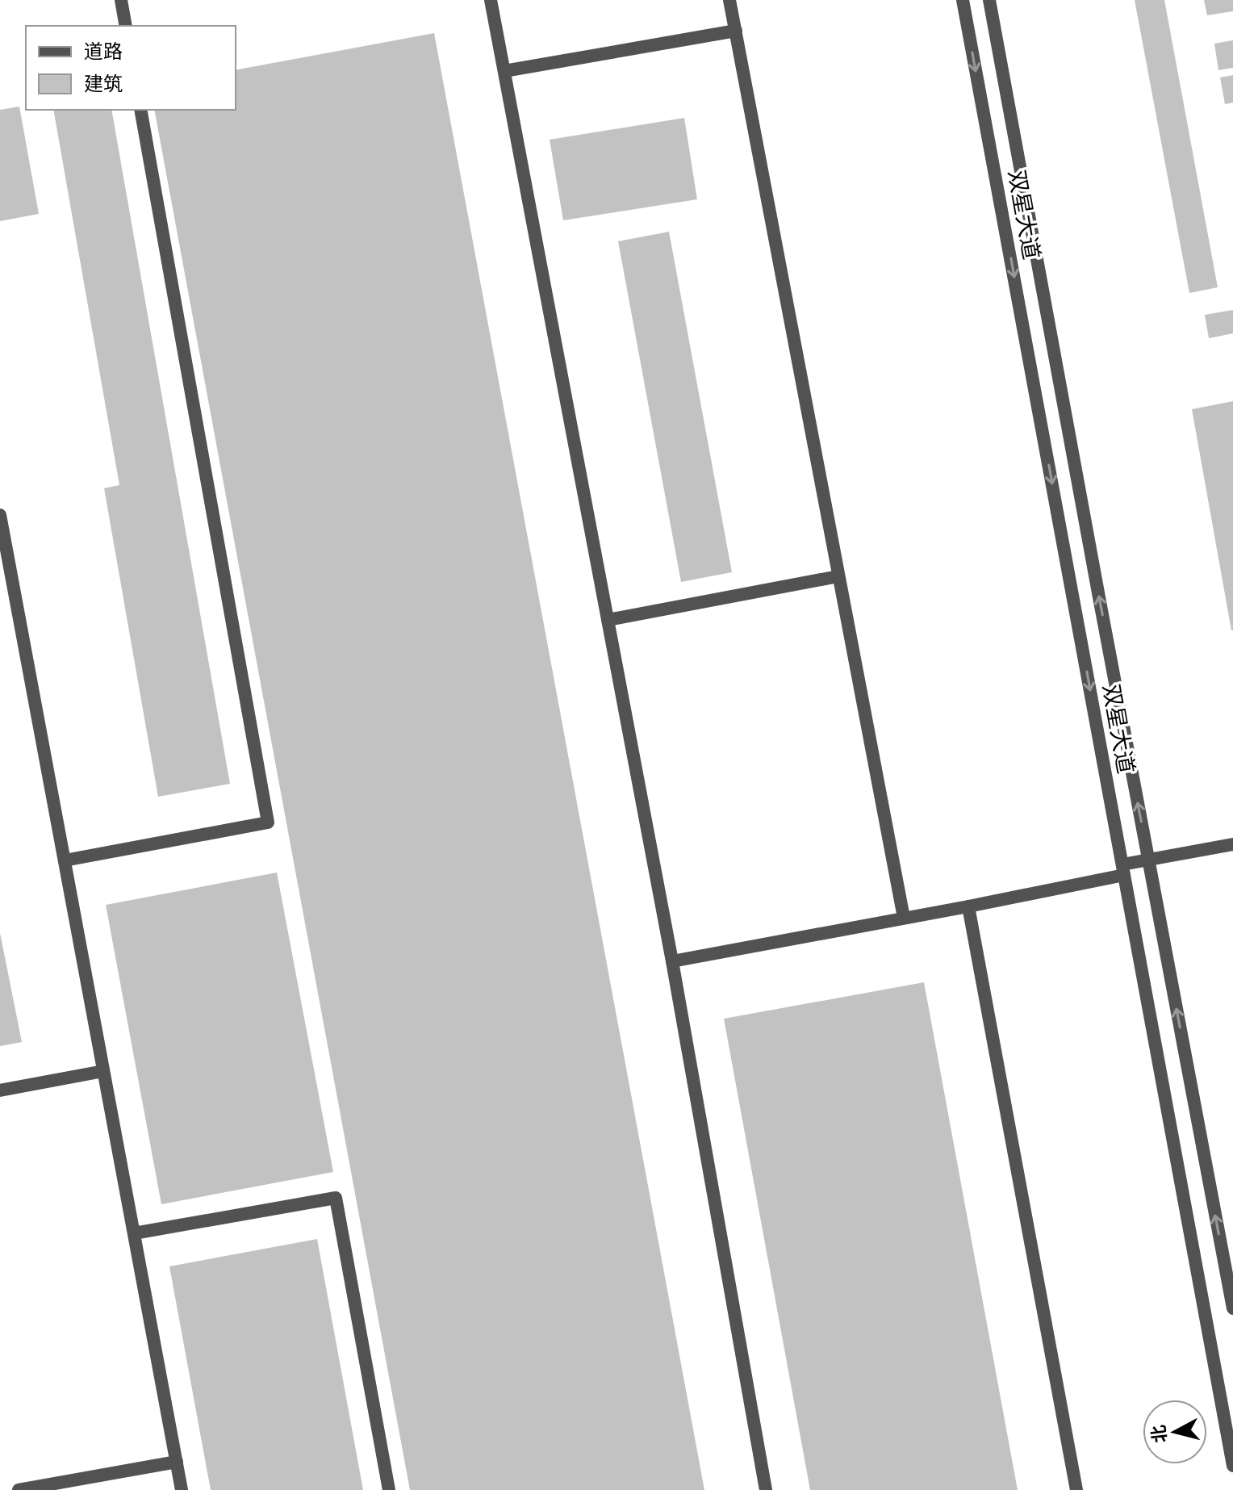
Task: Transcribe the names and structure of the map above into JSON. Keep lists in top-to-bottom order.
{
  "streets": {
    "street": ["双星大道"]
  },
  "legend": ["道路", "建筑"],
  "north": "left"
}
